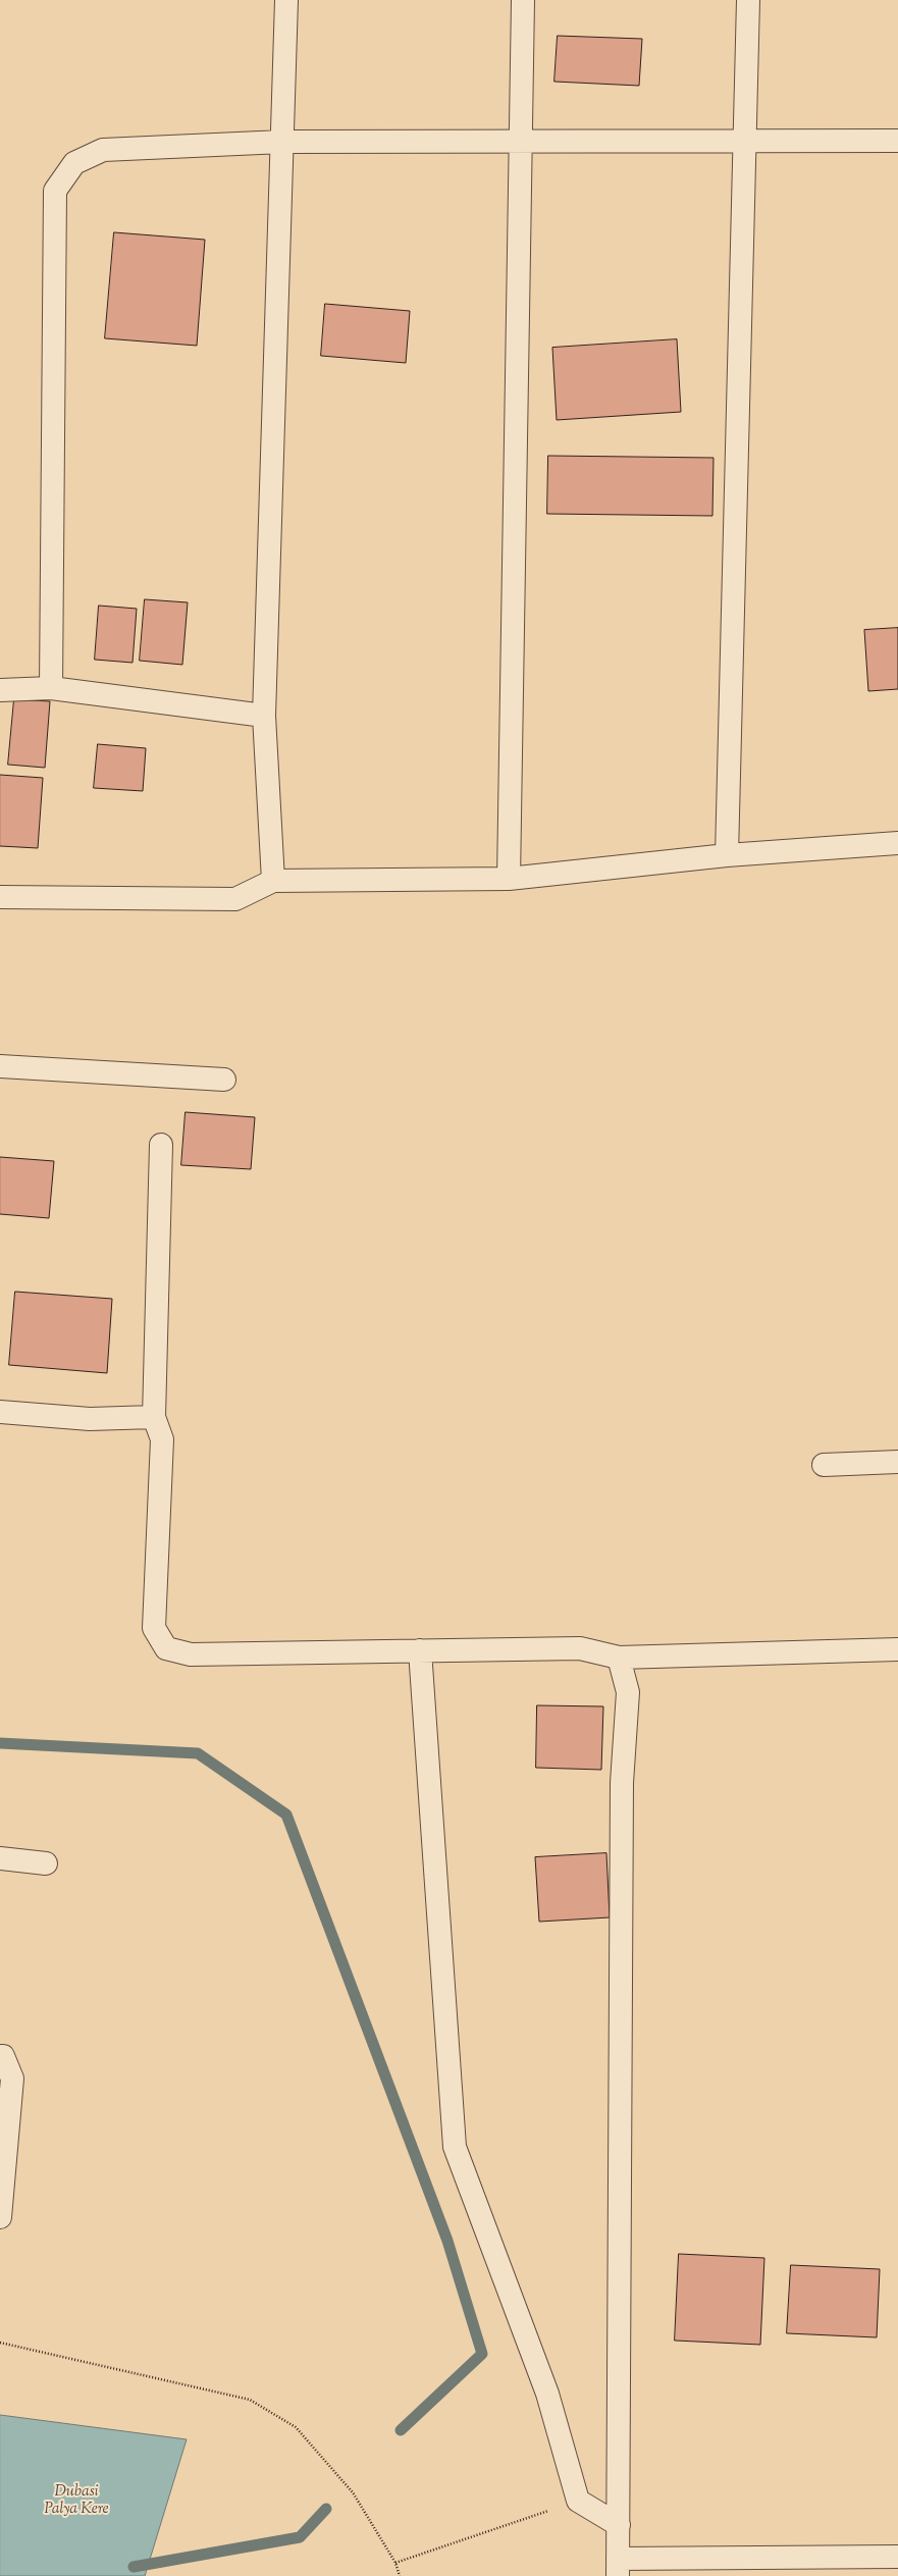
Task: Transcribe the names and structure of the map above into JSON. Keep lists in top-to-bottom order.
{
  "water": ["Dubasi Palya Kere"]
}
